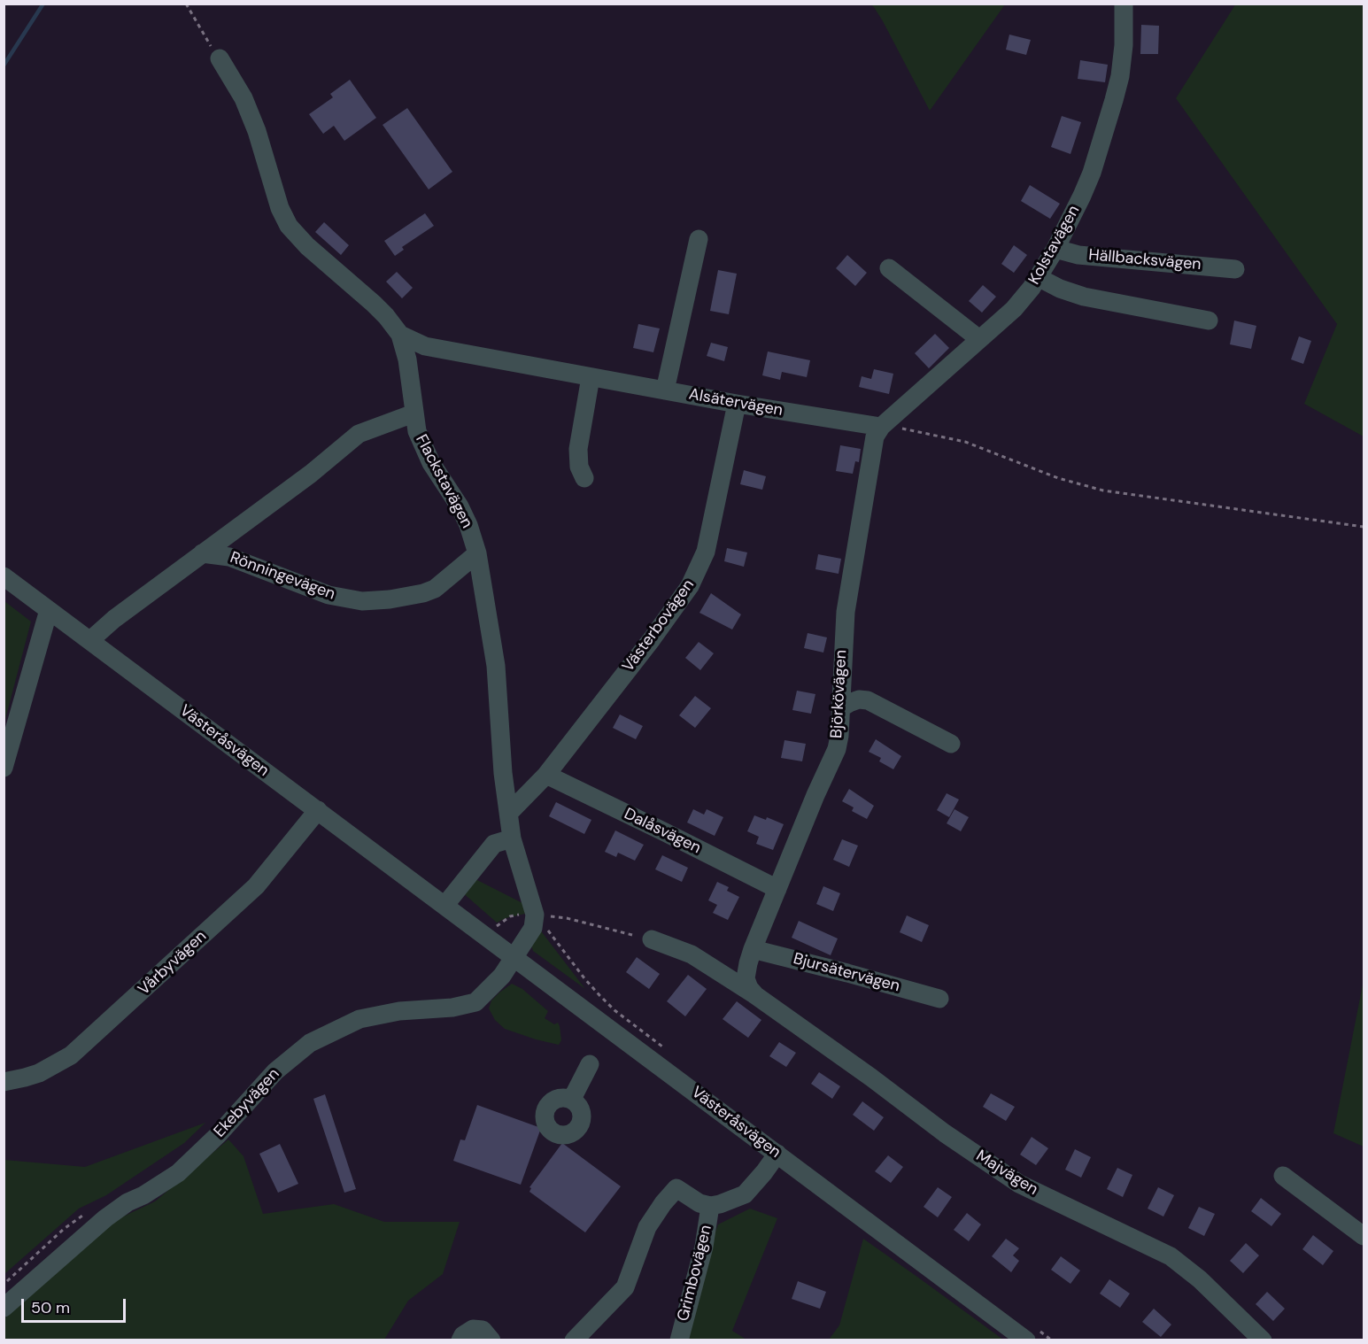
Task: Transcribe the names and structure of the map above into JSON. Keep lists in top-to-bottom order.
{
  "streets": {
    "street": [
      "Kolstavägen",
      "Hällbacksvägen",
      "Alsätervägen",
      "Flackstavägen",
      "Rönningevägen",
      "Västerbovägen",
      "Björkövägen",
      "Västeråsvägen",
      "Dalåsvägen",
      "Vårbyvägen",
      "Bjursätervägen",
      "Ekebyvägen",
      "Majvägen",
      "Grimbovägen"
    ]
  },
  "crossings": [
    ["Kolstavägen", "Hällbacksvägen"],
    ["Kolstavägen", "Alsätervägen"],
    ["Kolstavägen", "Björkövägen"],
    ["Alsätervägen", "Flackstavägen"],
    ["Alsätervägen", "Västerbovägen"],
    ["Alsätervägen", "Björkövägen"],
    ["Flackstavägen", "Rönningevägen"],
    ["Flackstavägen", "Västerbovägen"],
    ["Rönningevägen", "Västeråsvägen"],
    ["Västerbovägen", "Dalåsvägen"],
    ["Björkövägen", "Dalåsvägen"],
    ["Björkövägen", "Bjursätervägen"],
    ["Västeråsvägen", "Vårbyvägen"],
    ["Västeråsvägen", "Ekebyvägen"],
    ["Västeråsvägen", "Grimbovägen"]
  ],
  "scale_bar": "50 m"
}
